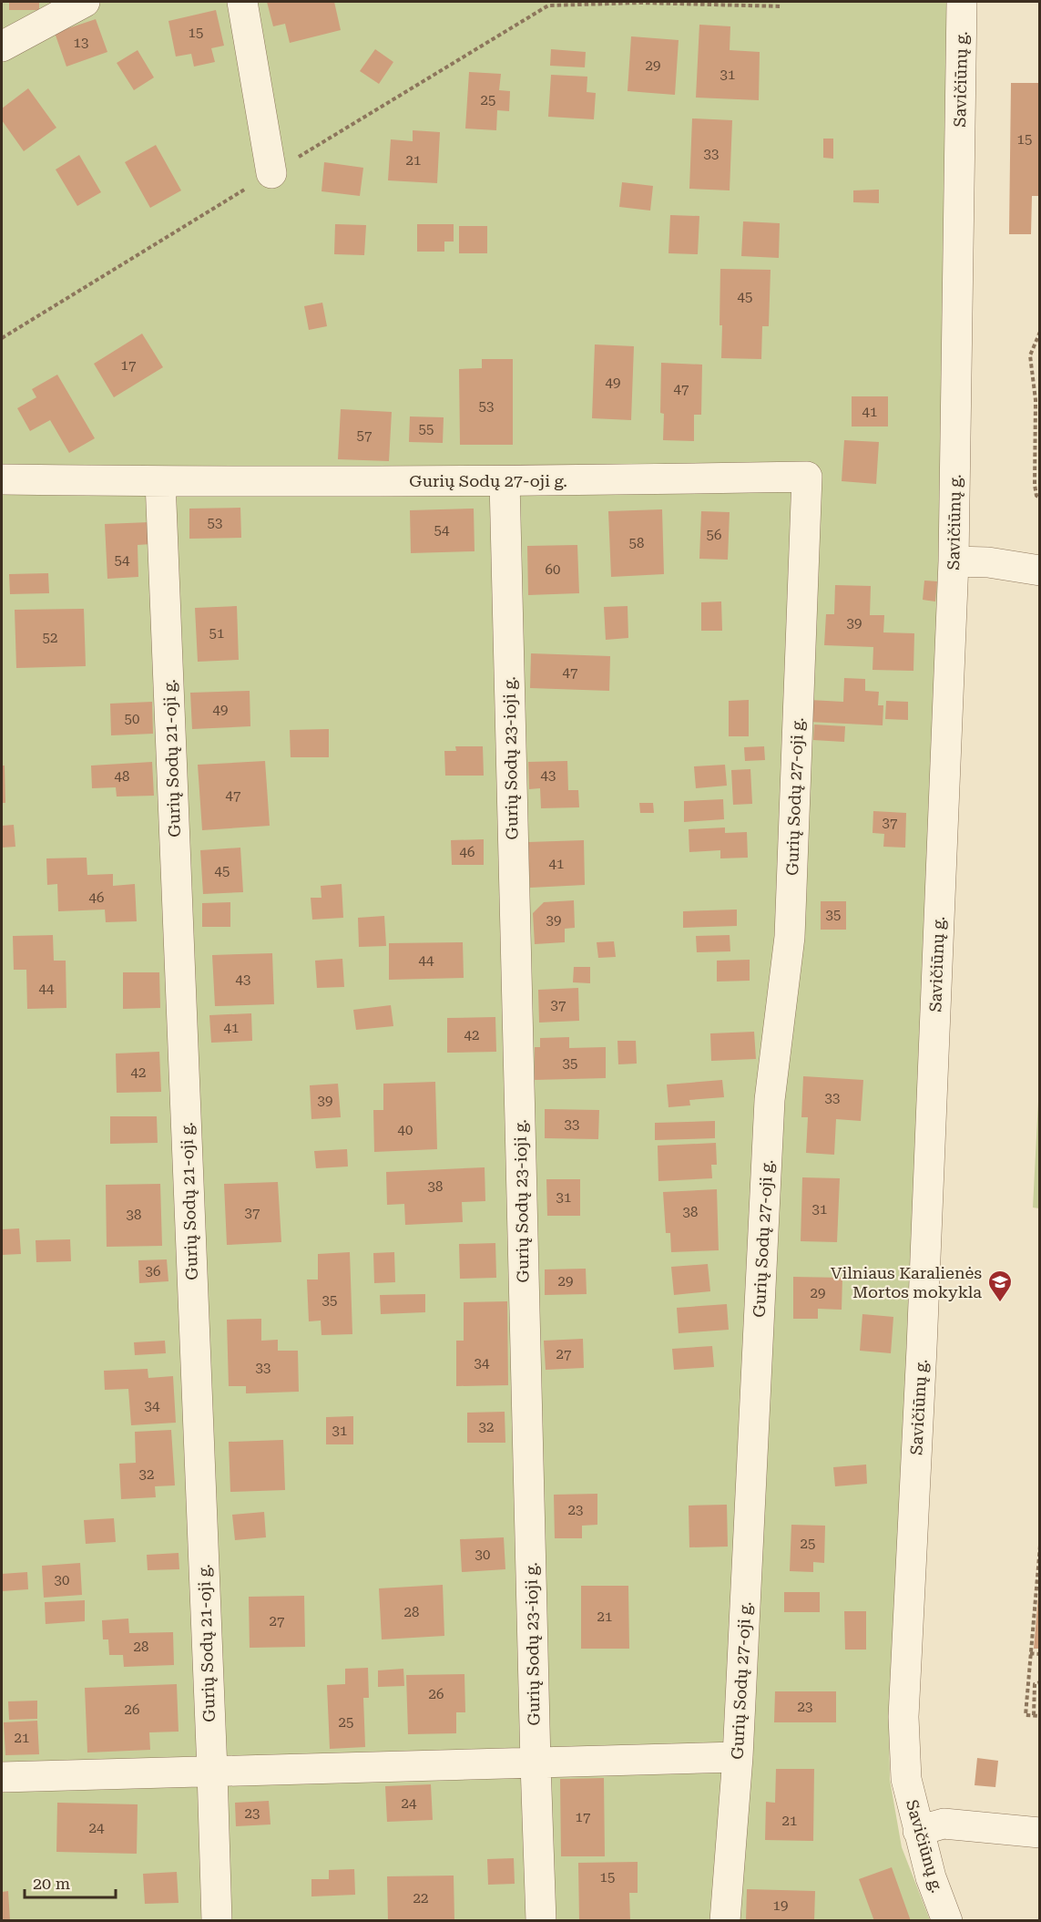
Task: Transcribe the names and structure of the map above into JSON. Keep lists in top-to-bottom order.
{
  "streets": {
    "street": [
      "Savičiūnų g.",
      "Gurių Sodų 27-oji g.",
      "Gurių Sodų 21-oji g.",
      "Gurių Sodų 23-ioji g."
    ]
  },
  "crossings": [
    ["Gurių Sodų 27-oji g.", "Gurių Sodų 21-oji g."],
    ["Gurių Sodų 27-oji g.", "Gurių Sodų 23-ioji g."]
  ],
  "places": {
    "school or university": ["Vilniaus Karalienės Mortos mokykla"]
  },
  "house_numbers": [
    "15",
    "13",
    "29",
    "31",
    "25",
    "15",
    "33",
    "21",
    "45",
    "17",
    "49",
    "47",
    "53",
    "41",
    "55",
    "57",
    "53",
    "54",
    "56",
    "58",
    "54",
    "60",
    "39",
    "51",
    "52",
    "47",
    "49",
    "50",
    "43",
    "48",
    "47",
    "37",
    "46",
    "41",
    "45",
    "46",
    "35",
    "39",
    "44",
    "43",
    "44",
    "37",
    "41",
    "42",
    "35",
    "42",
    "33",
    "39",
    "33",
    "40",
    "38",
    "31",
    "31",
    "38",
    "37",
    "38",
    "36",
    "29",
    "29",
    "35",
    "27",
    "34",
    "33",
    "34",
    "32",
    "31",
    "32",
    "23",
    "25",
    "30",
    "30",
    "28",
    "21",
    "27",
    "28",
    "26",
    "23",
    "26",
    "25",
    "21",
    "24",
    "23",
    "17",
    "21",
    "24",
    "15",
    "22",
    "19"
  ],
  "scale_bar": "20 m"
}
